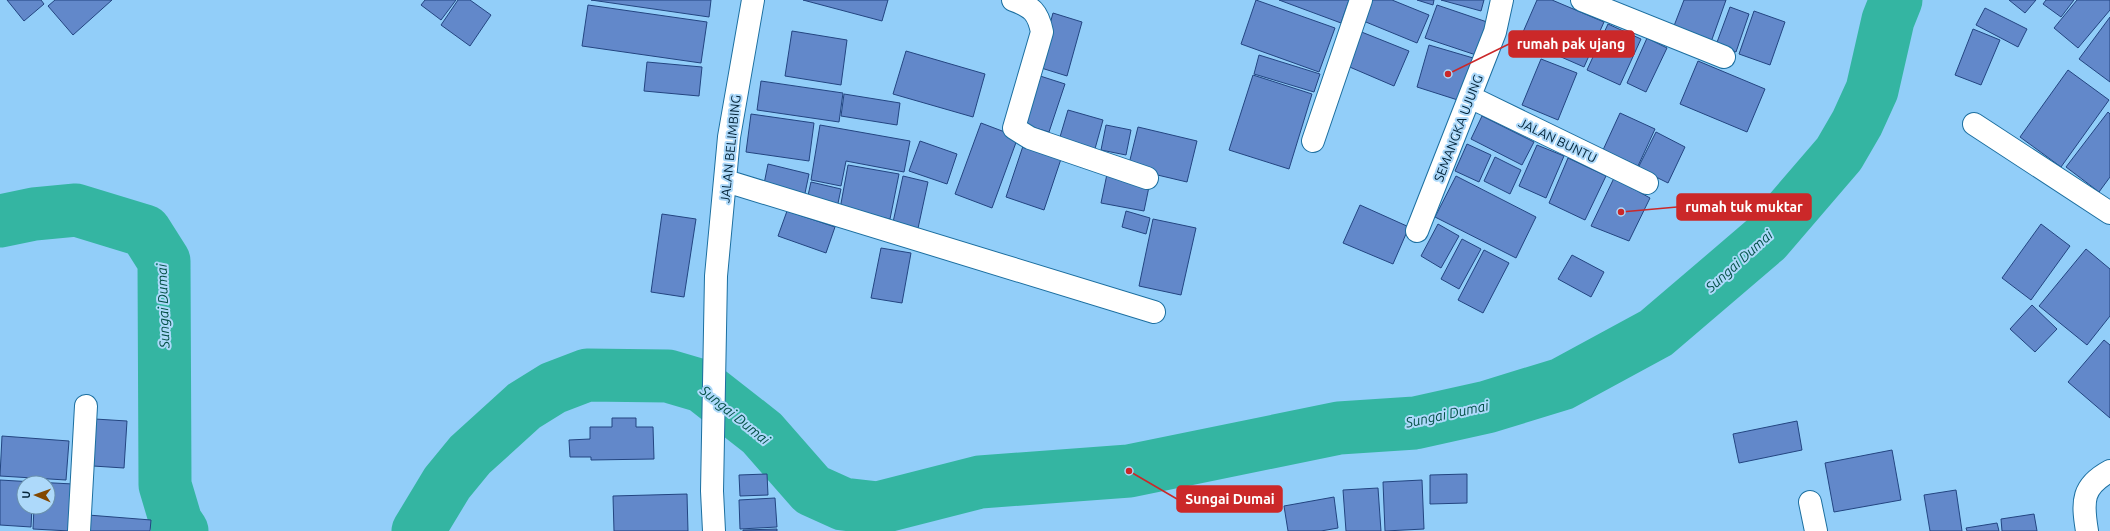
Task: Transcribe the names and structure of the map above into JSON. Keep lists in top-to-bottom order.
{
  "streets": {
    "street": ["SEMANGKA UJUNG", "JALAN BUNTU", "JALAN BELIMBING"]
  },
  "crossings": [
    ["SEMANGKA UJUNG", "JALAN BUNTU"]
  ],
  "water": ["Sungai Dumai"],
  "places": ["rumah pak ujang", "rumah tuk muktar", "Sungai Dumai"],
  "north": "left"
}
